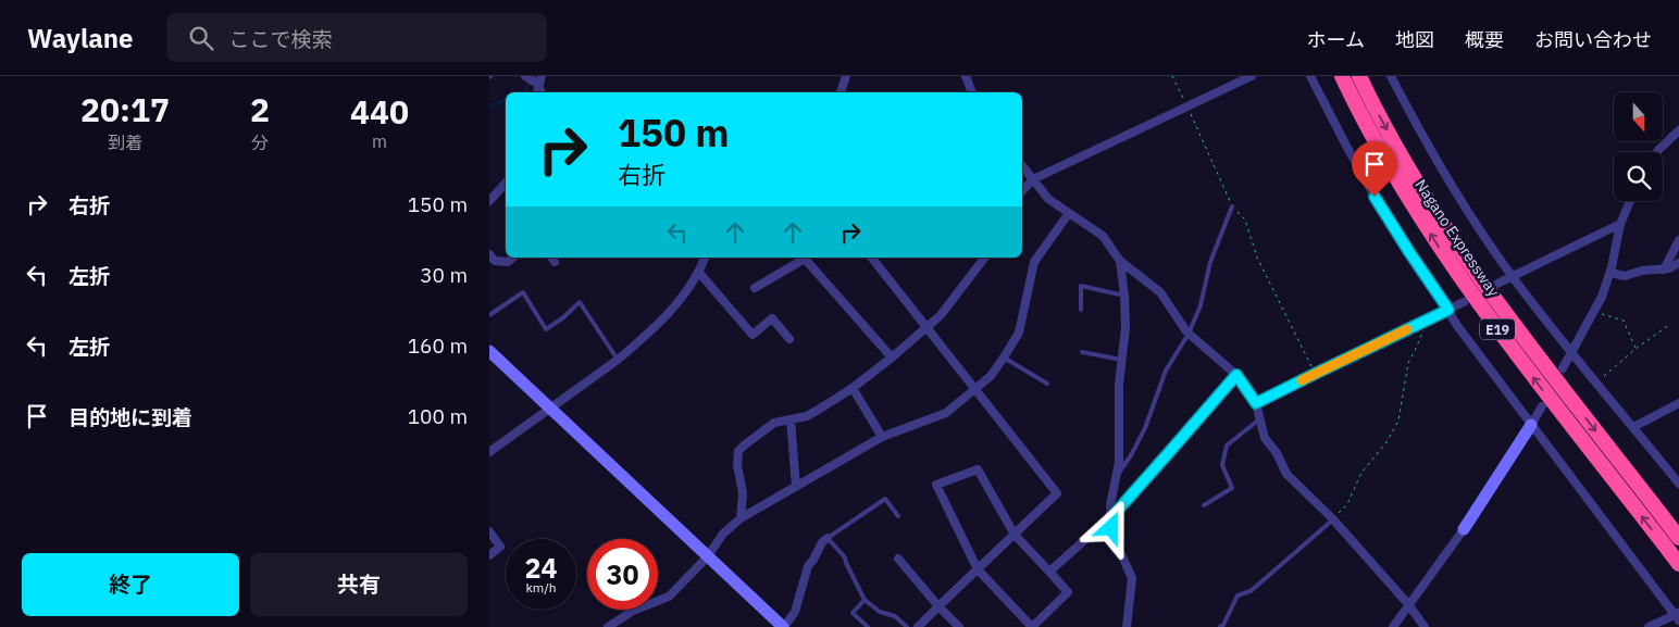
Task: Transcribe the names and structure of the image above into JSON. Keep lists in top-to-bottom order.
{
  "streets": {
    "highway": ["Nagano Expressway", "E19"]
  },
  "north": "bottom",
  "page": {
    "header": "Waylane",
    "search": "ここで検索",
    "nav": [
      "ホーム",
      "地図",
      "概要",
      "お問い合わせ"
    ],
    "eta": [
      "20:17",
      "到着",
      "2",
      "分",
      "440",
      "m"
    ],
    "turn": ["150 m", "右折"],
    "list": [
      {
        "name": "右折",
        "value": "150 m"
      },
      {
        "name": "左折",
        "value": "30 m"
      },
      {
        "name": "左折",
        "value": "160 m"
      },
      {
        "name": "目的地に到着",
        "value": "100 m"
      }
    ],
    "speed": "24 km/h",
    "limit": "30",
    "buttons": ["終了", "共有"]
  }
}
